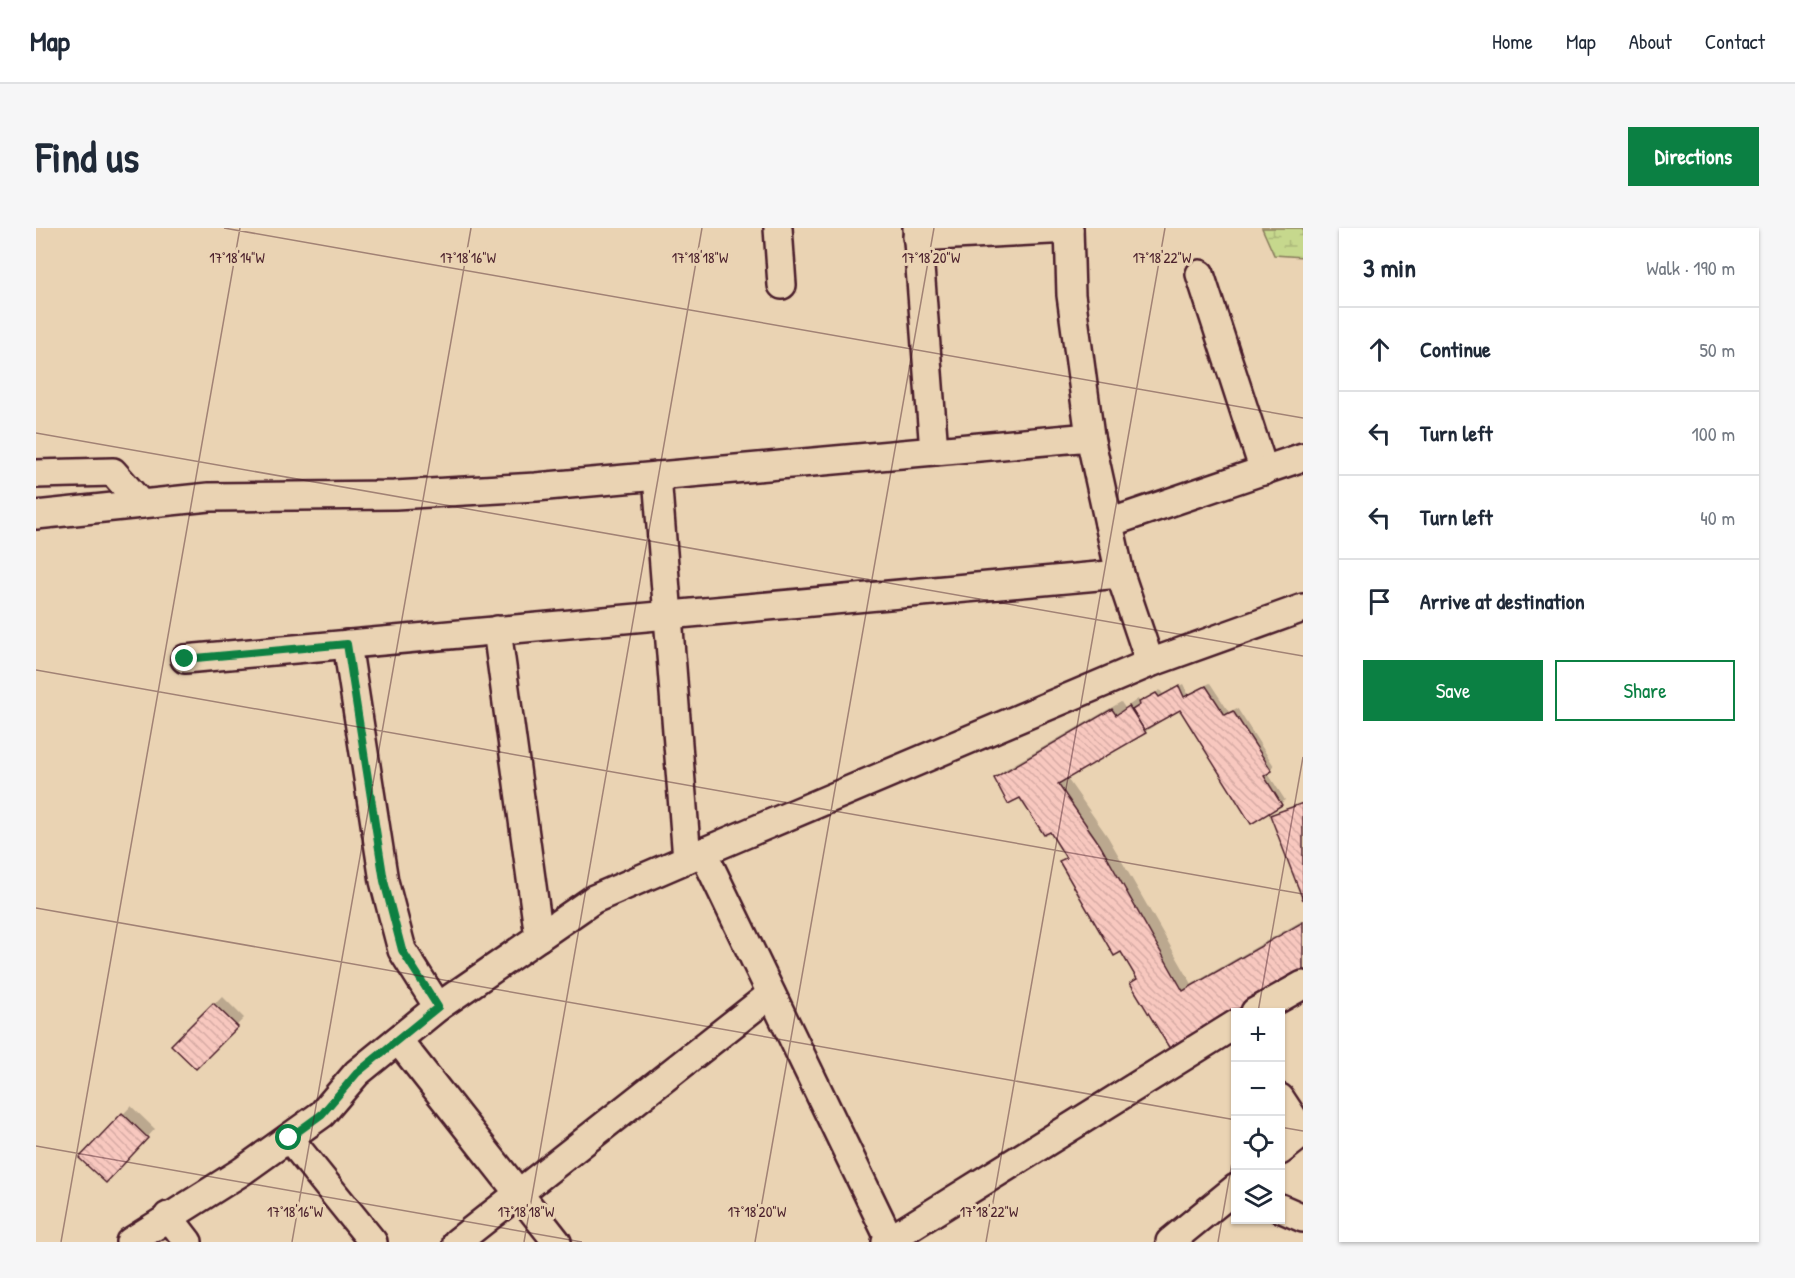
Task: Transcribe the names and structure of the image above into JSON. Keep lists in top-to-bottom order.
{
  "page": {
    "header": "Map",
    "nav": [
      "Home",
      "Map",
      "About",
      "Contact"
    ],
    "buttons": [
      "Directions",
      ["Save", "Share"]
    ],
    "title": "Find us",
    "heading": ["3 min", "Walk · 190 m"],
    "list": [
      ["Continue", "50 m"],
      ["Turn left", "100 m"],
      ["Turn left", "40 m"],
      "Arrive at destination"
    ],
    "map_buttons": ["+", "−"]
  },
  "coordinates": [
    "17°18'14\"W",
    "17°18'16\"W",
    "17°18'18\"W",
    "17°18'20\"W",
    "17°18'22\"W"
  ]
}
